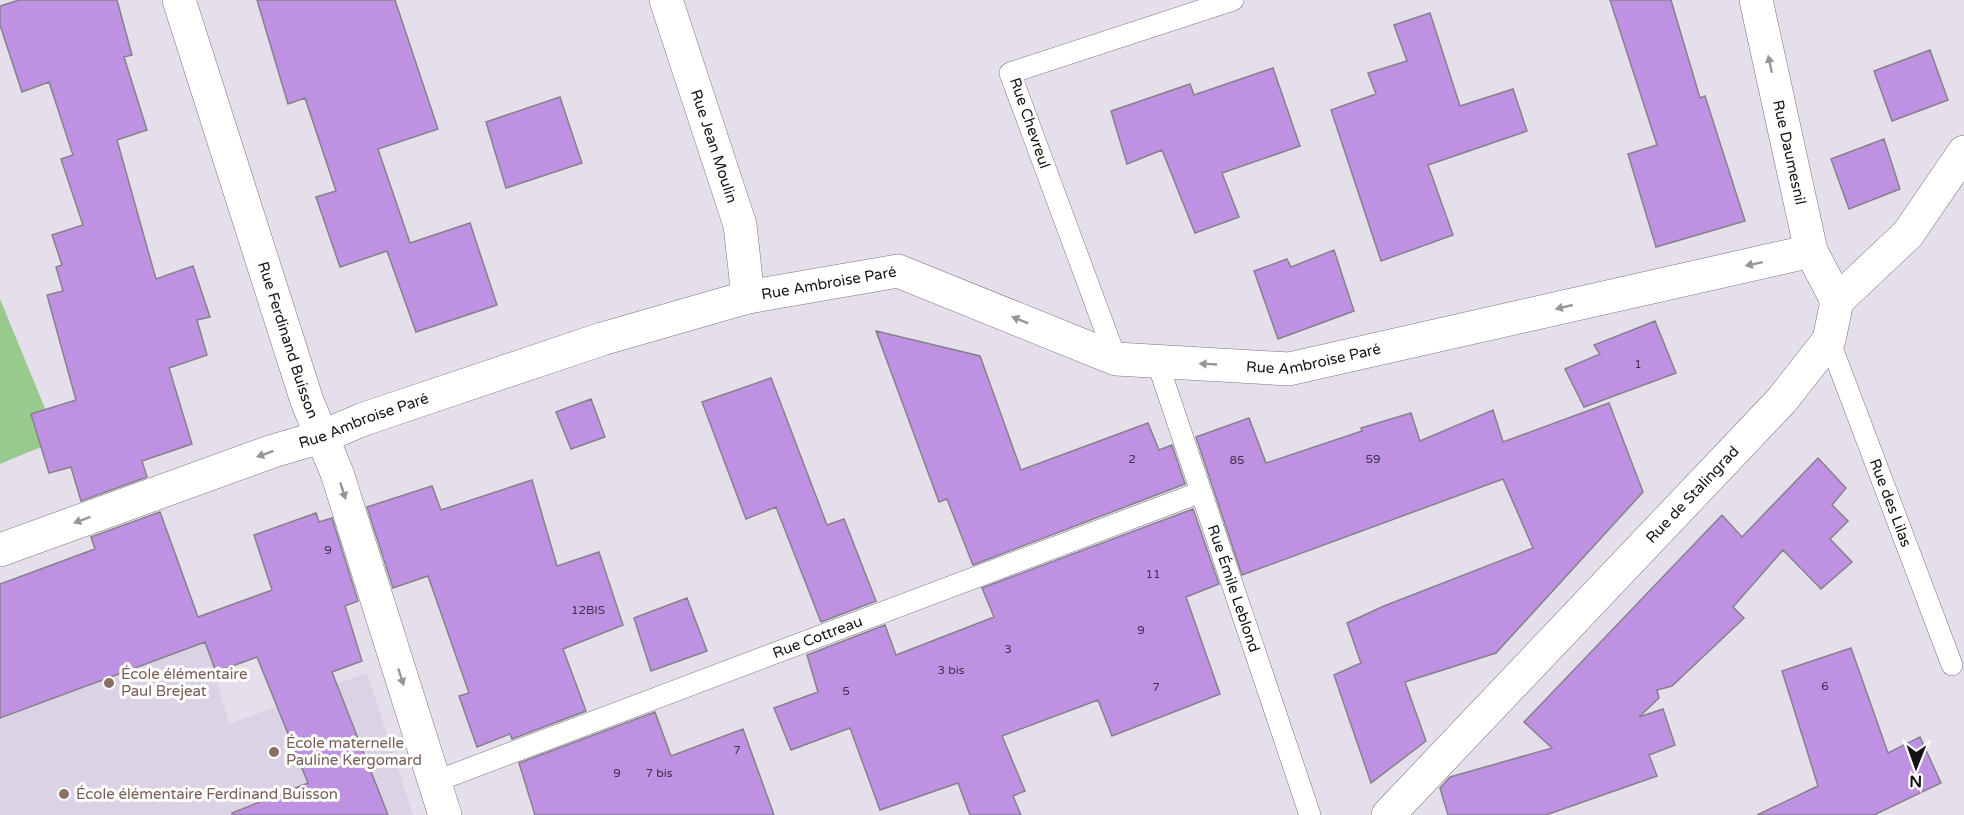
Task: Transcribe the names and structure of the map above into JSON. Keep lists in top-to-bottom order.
{
  "streets": {
    "street": [
      "Rue Jean Moulin",
      "Rue Daumesnil",
      "Rue Ambroise Paré",
      "Rue Ferdinand Buisson",
      "Rue de Stalingrad"
    ],
    "lane": [
      "Rue Chevreul",
      "Rue des Lilas",
      "Rue Émile Leblond",
      "Rue Cottreau"
    ]
  },
  "crossings": [
    ["Rue Chevreul", "Rue Ambroise Paré"],
    ["Rue Jean Moulin", "Rue Ambroise Paré"],
    ["Rue Daumesnil", "Rue Ambroise Paré"],
    ["Rue Daumesnil", "Rue de Stalingrad"],
    ["Rue Ambroise Paré", "Rue Ferdinand Buisson"],
    ["Rue Ambroise Paré", "Rue Émile Leblond"],
    ["Rue Ferdinand Buisson", "Rue Cottreau"],
    ["Rue de Stalingrad", "Rue des Lilas"],
    ["Rue Émile Leblond", "Rue Cottreau"]
  ],
  "one_way": ["Rue Daumesnil", "Rue Ambroise Paré", "Rue Ferdinand Buisson"],
  "places": ["École élémentaire Paul Brejeat", "École maternelle Pauline Kergomard", "École élémentaire Ferdinand Buisson"],
  "house_numbers": [
    "1",
    "2",
    "59",
    "85",
    "9",
    "11",
    "12BIS",
    "9",
    "3",
    "3 bis",
    "6",
    "7",
    "5",
    "7",
    "9",
    "7 bis"
  ],
  "north": "bottom"
}
